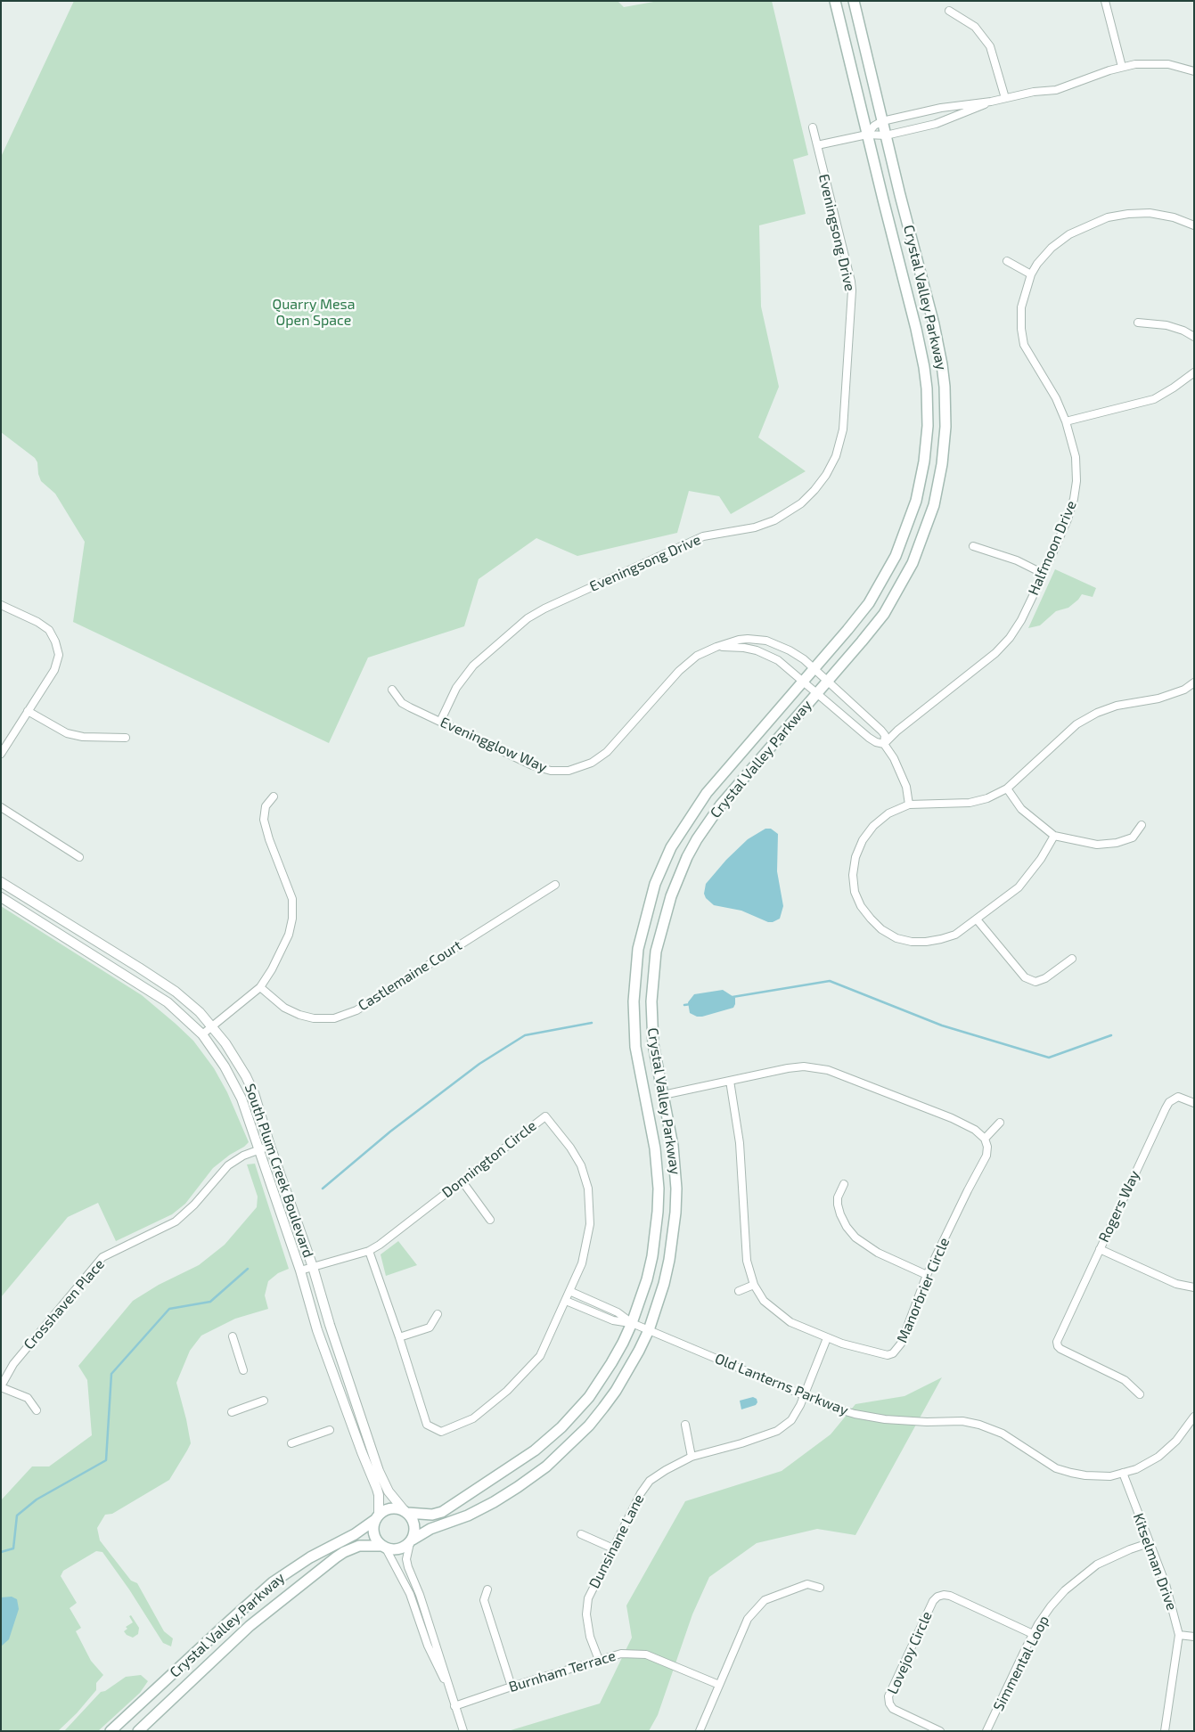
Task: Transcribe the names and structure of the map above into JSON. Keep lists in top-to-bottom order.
{
  "streets": {
    "main road": ["Crystal Valley Parkway"],
    "street": [
      "Eveningsong Drive",
      "Halfmoon Drive",
      "Eveningglow Way",
      "Castlemaine Court",
      "Donnington Circle",
      "South Plum Creek Boulevard",
      "Rogers Way",
      "Manorbrier Circle",
      "Crosshaven Place",
      "Old Lanterns Parkway",
      "Dunsinane Lane",
      "Kitselman Drive",
      "Lovejoy Circle",
      "Simmental Loop",
      "Burnham Terrace"
    ]
  },
  "crossings": [
    ["Eveningsong Drive", "Eveningglow Way"],
    ["Crystal Valley Parkway", "Eveningglow Way"],
    ["Crystal Valley Parkway", "South Plum Creek Boulevard"],
    ["Crystal Valley Parkway", "Old Lanterns Parkway"],
    ["Halfmoon Drive", "Eveningglow Way"],
    ["Donnington Circle", "South Plum Creek Boulevard"],
    ["Donnington Circle", "Old Lanterns Parkway"],
    ["South Plum Creek Boulevard", "Crosshaven Place"],
    ["Manorbrier Circle", "Dunsinane Lane"],
    ["Old Lanterns Parkway", "Dunsinane Lane"],
    ["Old Lanterns Parkway", "Kitselman Drive"],
    ["Dunsinane Lane", "Burnham Terrace"],
    ["Kitselman Drive", "Simmental Loop"],
    ["Lovejoy Circle", "Simmental Loop"]
  ],
  "parks": ["Quarry Mesa Open Space"]
}
